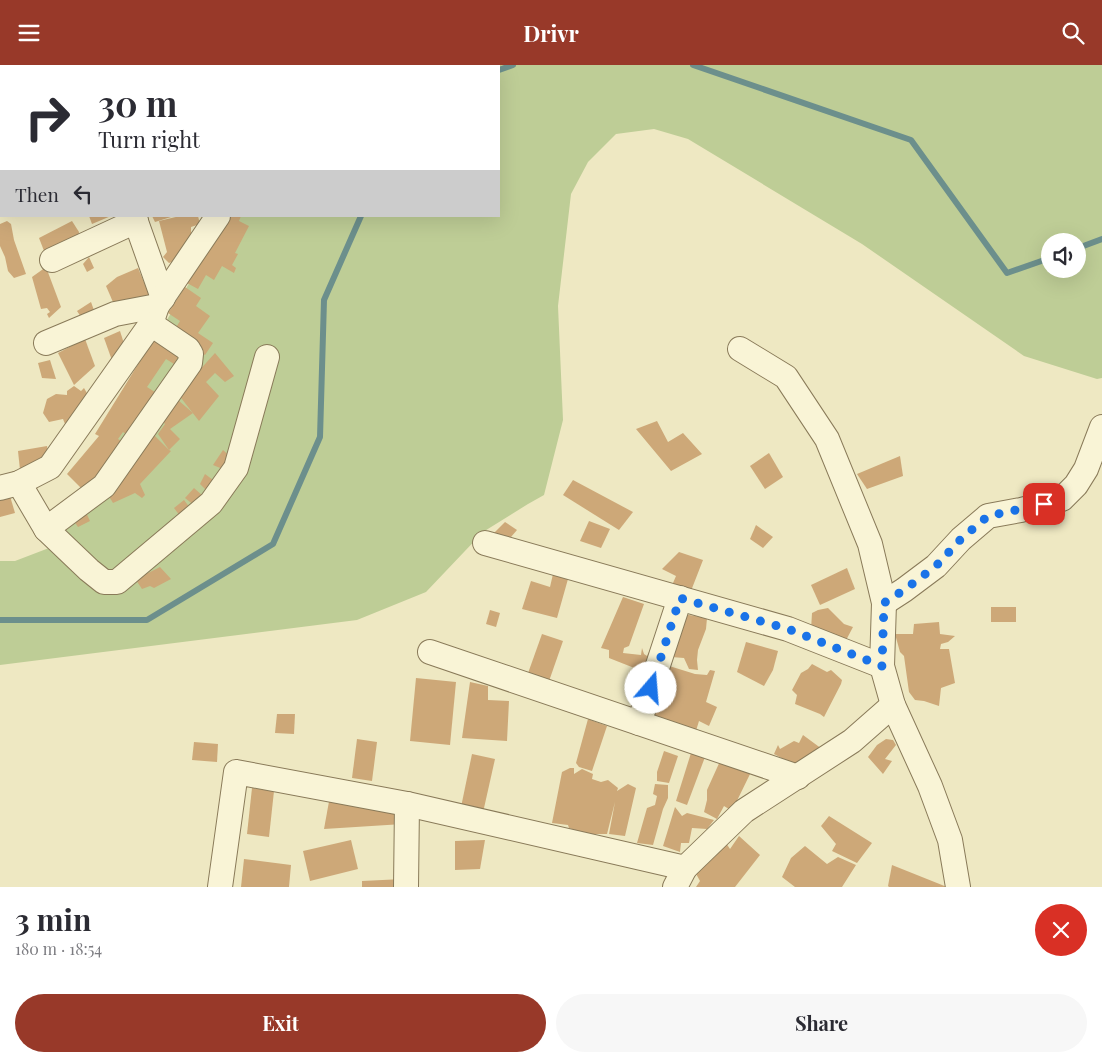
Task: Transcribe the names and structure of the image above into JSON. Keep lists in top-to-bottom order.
{
  "page": {
    "header": "Drivr",
    "turn": ["30 m", "Turn right"],
    "then": "Then",
    "heading": ["3 min", "180 m · 18:54"],
    "buttons": ["Exit", "Share"]
  }
}
